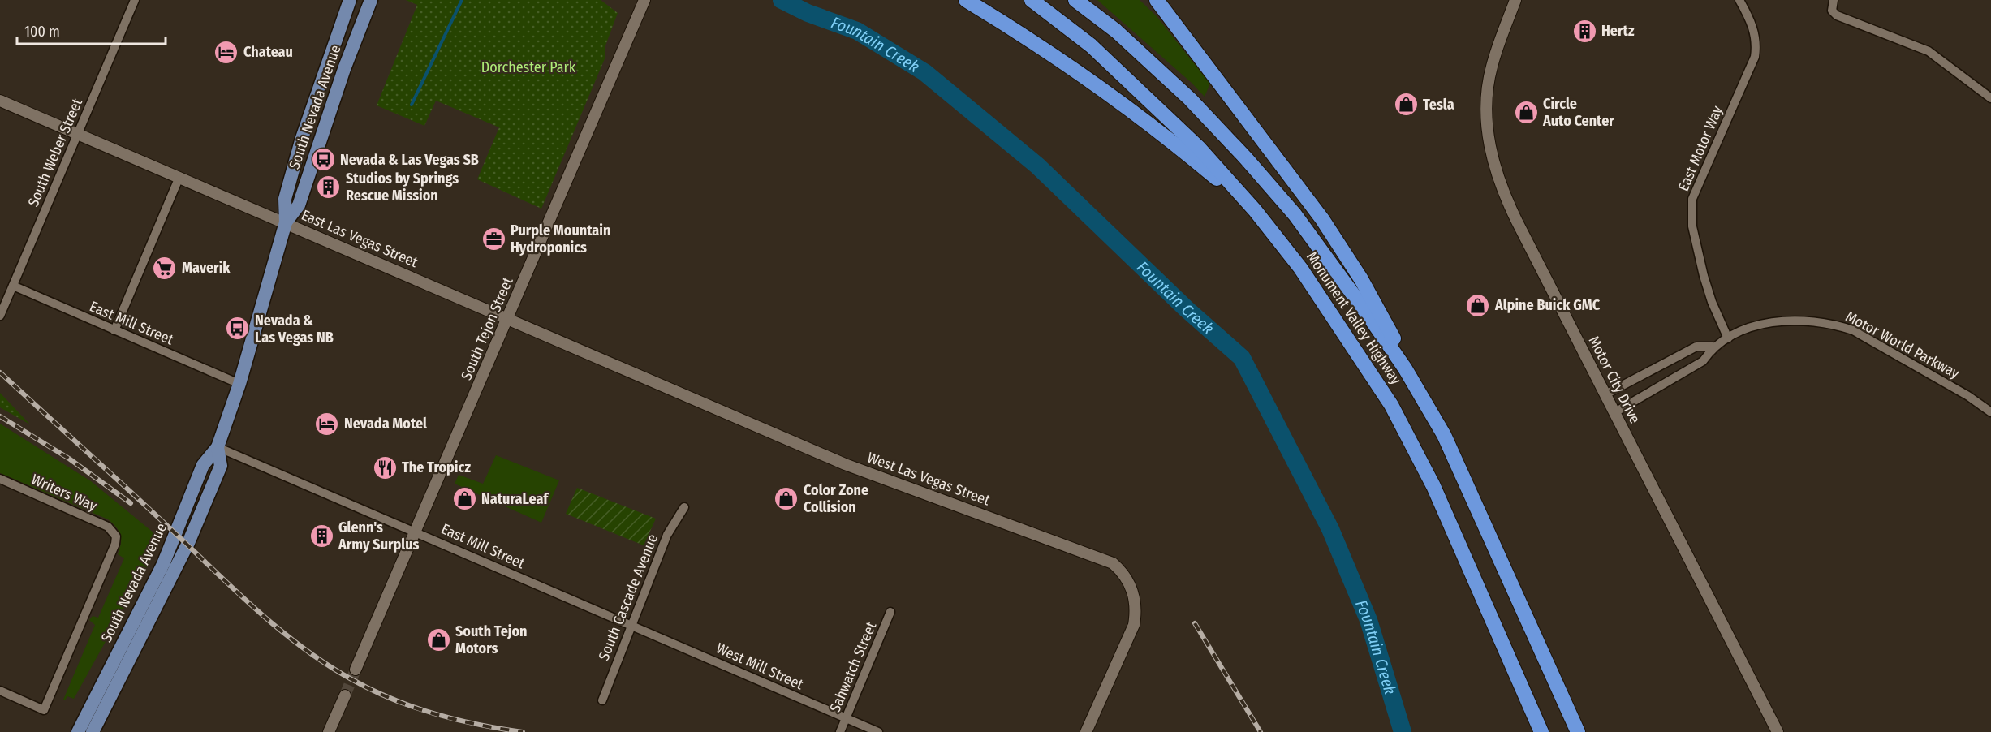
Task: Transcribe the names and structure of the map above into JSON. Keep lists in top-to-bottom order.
{
  "streets": {
    "highway": ["Monument Valley Highway"],
    "main road": ["South Nevada Avenue"],
    "street": [
      "East Motor Way",
      "South Weber Street",
      "East Las Vegas Street",
      "East Mill Street",
      "South Tejon Street",
      "Motor World Parkway",
      "Motor City Drive",
      "West Las Vegas Street",
      "Writers Way",
      "South Cascade Avenue",
      "West Mill Street",
      "Sahwatch Street"
    ]
  },
  "crossings": [
    ["South Nevada Avenue", "East Las Vegas Street"],
    ["South Nevada Avenue", "East Mill Street"],
    ["South Nevada Avenue", "Writers Way"],
    ["East Motor Way", "Motor World Parkway"],
    ["South Weber Street", "East Las Vegas Street"],
    ["South Weber Street", "East Mill Street"],
    ["East Las Vegas Street", "South Tejon Street"],
    ["East Las Vegas Street", "West Las Vegas Street"],
    ["East Mill Street", "South Tejon Street"],
    ["East Mill Street", "South Cascade Avenue"],
    ["East Mill Street", "West Mill Street"],
    ["Motor World Parkway", "Motor City Drive"],
    ["South Cascade Avenue", "West Mill Street"],
    ["West Mill Street", "Sahwatch Street"]
  ],
  "water": ["Fountain Creek"],
  "parks": ["Dorchester Park"],
  "places": {
    "building": ["Hertz", "Studios by Springs Rescue Mission", "Glenn's Army Surplus"],
    "hotel": ["Chateau", "Nevada Motel"],
    "shop": [
      "Tesla",
      "Circle Auto Center",
      "Alpine Buick GMC",
      "Color Zone Collision",
      "NaturaLeaf",
      "South Tejon Motors"
    ],
    "bus stop": ["Nevada & Las Vegas SB", "Nevada & Las Vegas NB"],
    "office": ["Purple Mountain Hydroponics"],
    "supermarket": ["Maverik"],
    "restaurant": ["The Tropicz"]
  },
  "scale_bar": "100 m"
}
